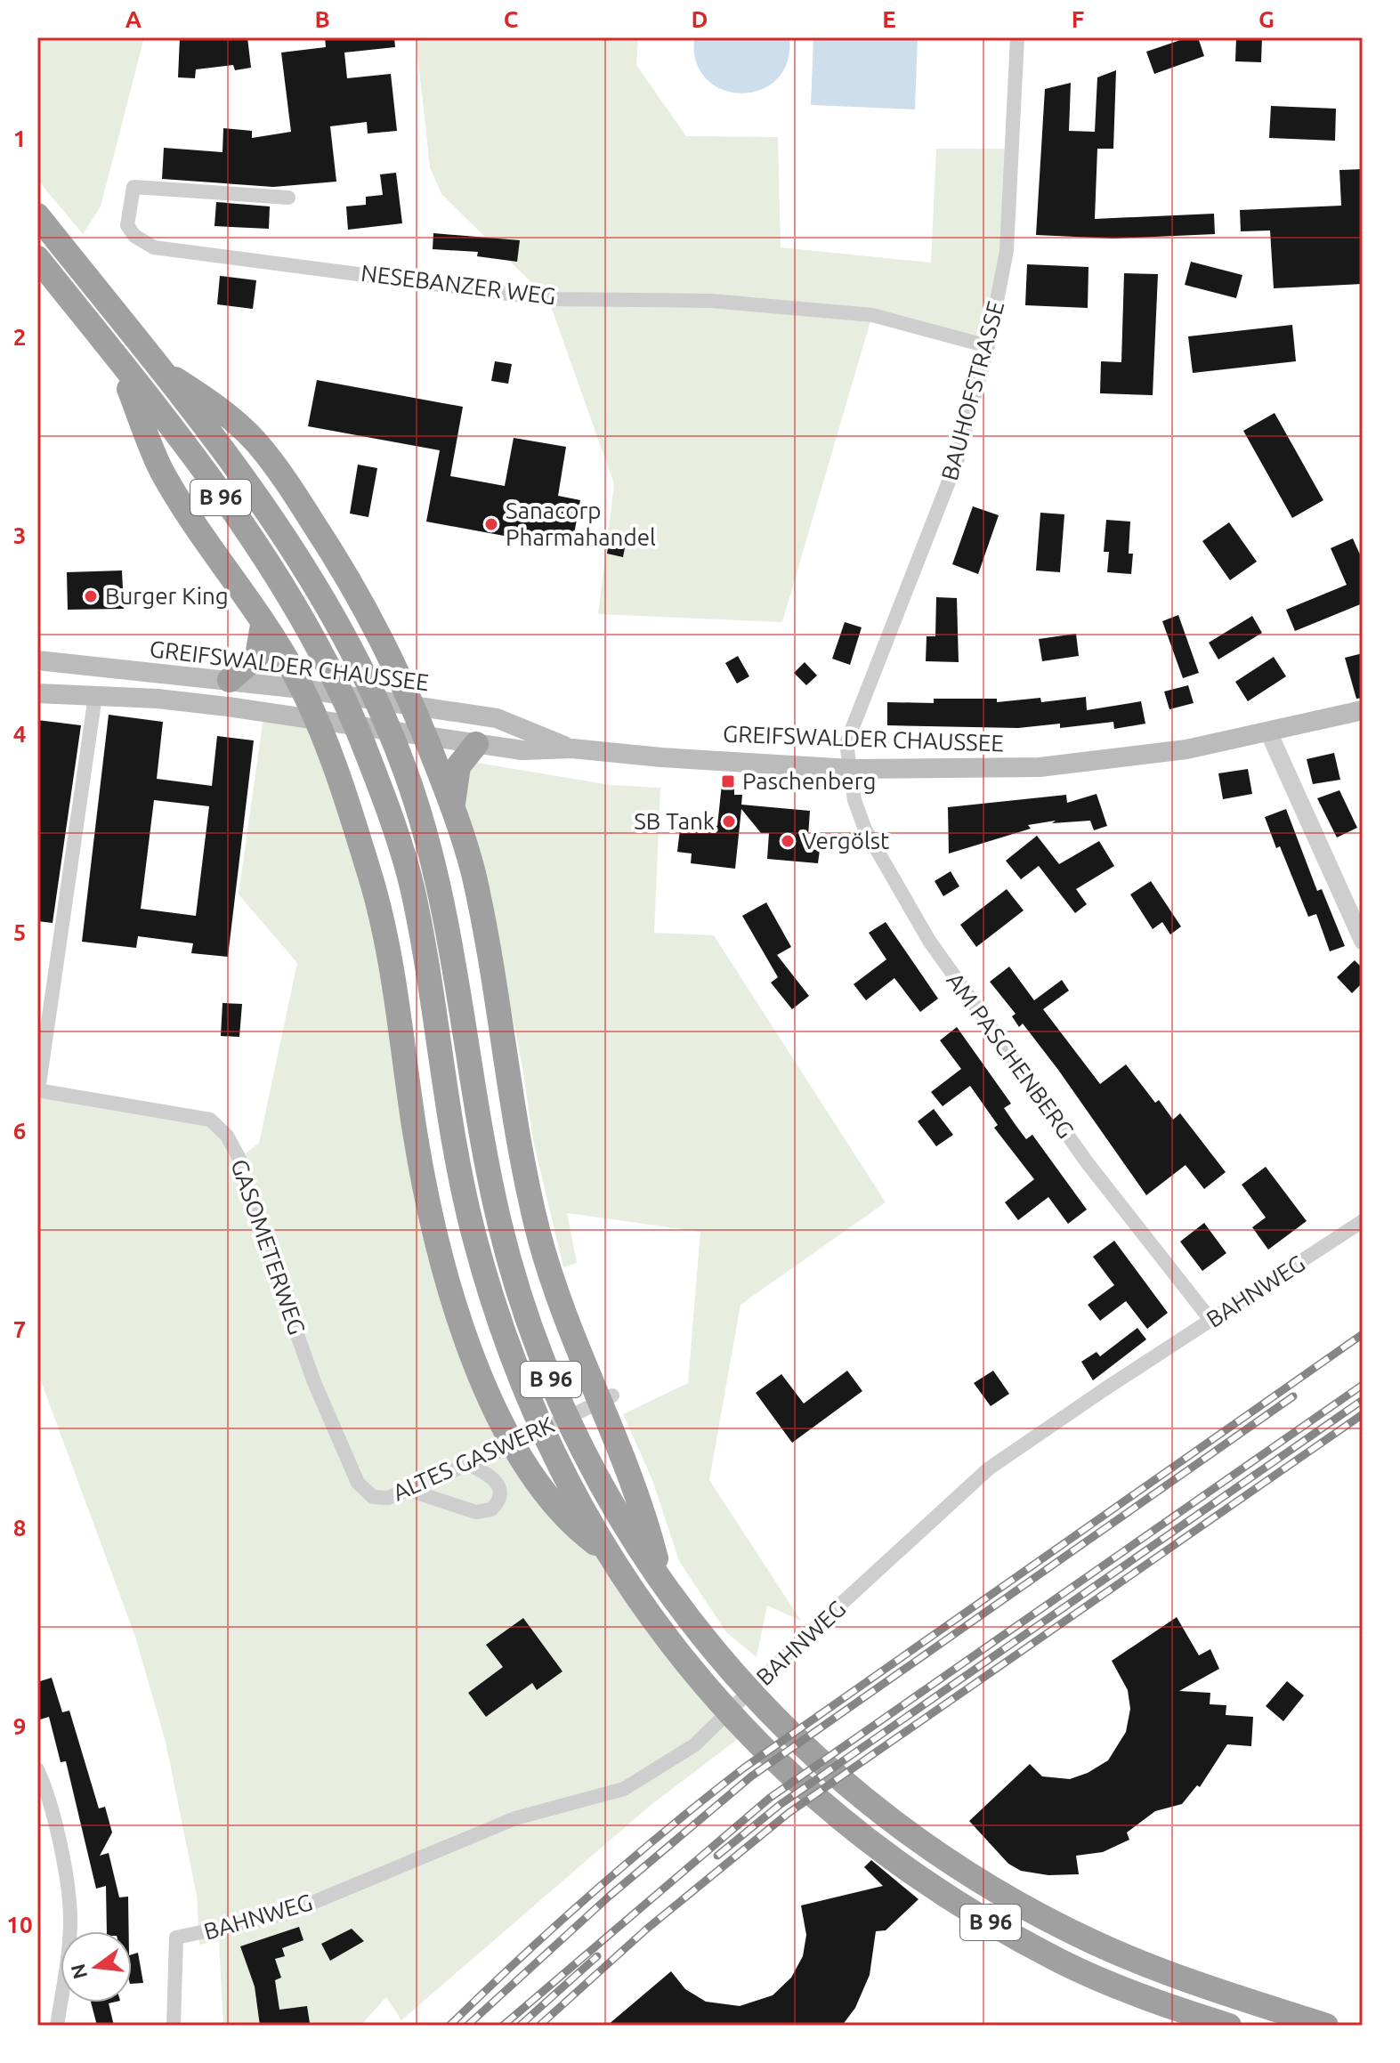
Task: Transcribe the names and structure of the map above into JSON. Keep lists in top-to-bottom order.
{
  "streets": {
    "highway": ["B 96"],
    "main road": ["GREIFSWALDER CHAUSSEE"],
    "street": [
      "NESEBANZER WEG",
      "BAUHOFSTRASSE",
      "AM PASCHENBERG",
      "GASOMETERWEG",
      "BAHNWEG",
      "ALTES GASWERK"
    ]
  },
  "crossings": [
    ["NESEBANZER WEG", "BAUHOFSTRASSE"],
    ["BAUHOFSTRASSE", "GREIFSWALDER CHAUSSEE"],
    ["BAUHOFSTRASSE", "AM PASCHENBERG"],
    ["GREIFSWALDER CHAUSSEE", "AM PASCHENBERG"],
    ["GREIFSWALDER CHAUSSEE", "GASOMETERWEG"],
    ["AM PASCHENBERG", "BAHNWEG"],
    ["GASOMETERWEG", "ALTES GASWERK"]
  ],
  "places": {
    "other": [
      "Sanacorp Pharmahandel",
      "Burger King",
      "SB Tank",
      "Vergölst"
    ],
    "transit": ["Paschenberg"]
  },
  "north": "left",
  "grid": {
    "columns": [
      "A",
      "B",
      "C",
      "D",
      "E",
      "F",
      "G"
    ],
    "rows": [
      "1",
      "2",
      "3",
      "4",
      "5",
      "6",
      "7",
      "8",
      "9",
      "10"
    ]
  }
}
